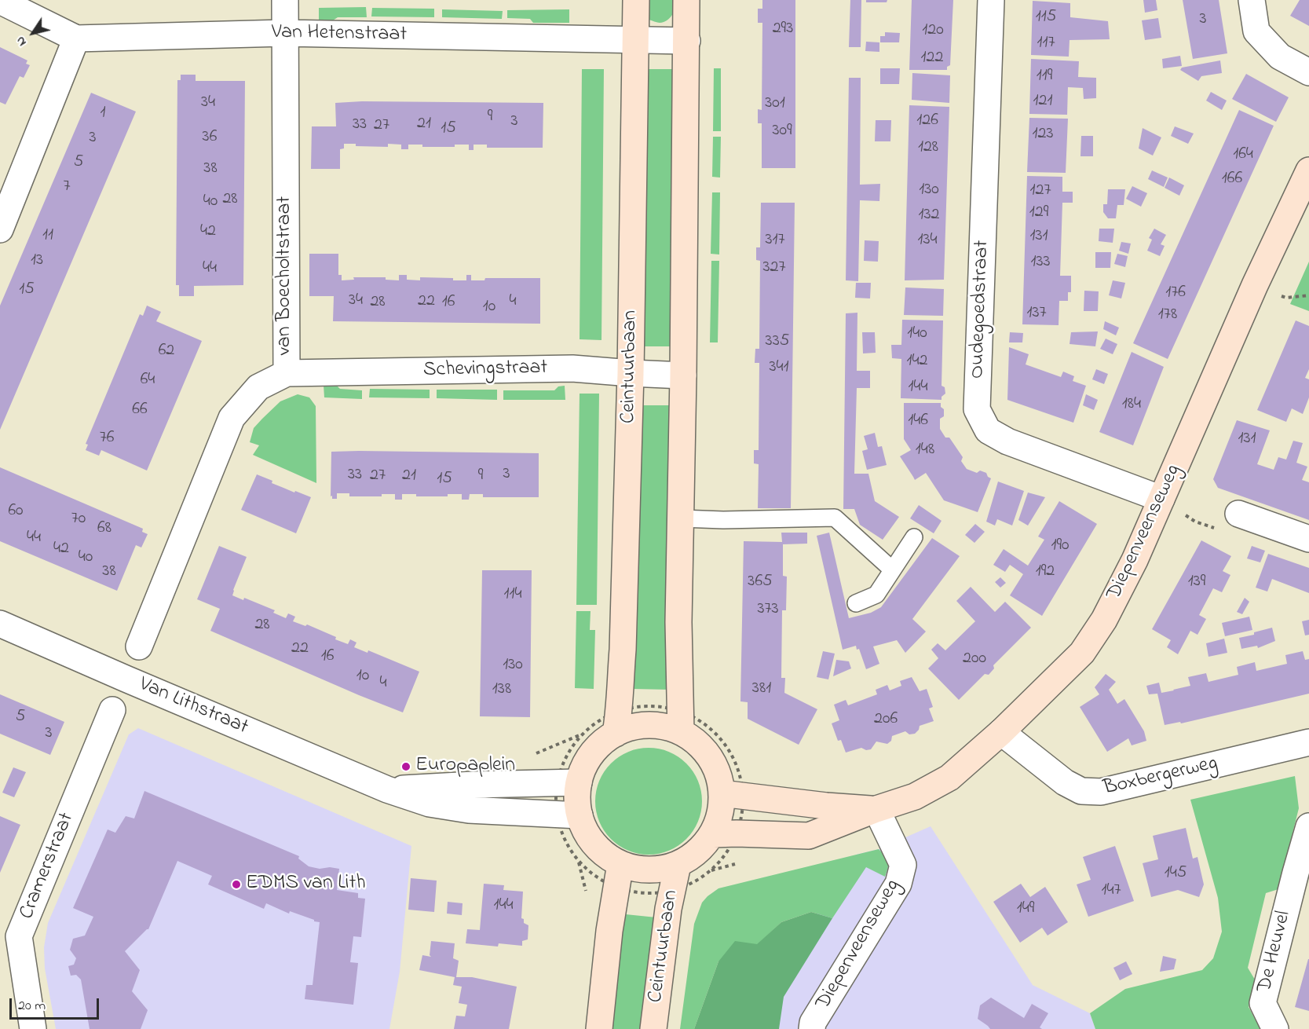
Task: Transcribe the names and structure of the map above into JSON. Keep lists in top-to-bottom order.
{
  "streets": {
    "street": [
      "Van Hetenstraat",
      "van Boecholtstraat",
      "Oudegoedstraat",
      "Ceintuurbaan",
      "Schevingstraat",
      "Diepenveenseweg",
      "Van Lithstraat",
      "Boxbergerweg",
      "Cramerstraat",
      "De Heuvel"
    ]
  },
  "crossings": [
    ["Van Hetenstraat", "van Boecholtstraat"],
    ["Van Hetenstraat", "Ceintuurbaan"],
    ["van Boecholtstraat", "Schevingstraat"],
    ["Oudegoedstraat", "Diepenveenseweg"],
    ["Ceintuurbaan", "Schevingstraat"],
    ["Ceintuurbaan", "Diepenveenseweg"],
    ["Ceintuurbaan", "Van Lithstraat"],
    ["Diepenveenseweg", "Van Lithstraat"],
    ["Diepenveenseweg", "Boxbergerweg"]
  ],
  "places": ["Europaplein", "EDMS van Lith"],
  "house_numbers": [
    "115",
    "3",
    "293",
    "120",
    "117",
    "122",
    "119",
    "121",
    "34",
    "301",
    "1",
    "9",
    "126",
    "3",
    "21",
    "33",
    "27",
    "15",
    "309",
    "123",
    "36",
    "3",
    "128",
    "164",
    "5",
    "38",
    "166",
    "7",
    "130",
    "127",
    "28",
    "40",
    "129",
    "132",
    "42",
    "11",
    "131",
    "317",
    "134",
    "13",
    "133",
    "327",
    "44",
    "15",
    "176",
    "34",
    "22",
    "4",
    "28",
    "16",
    "10",
    "137",
    "178",
    "140",
    "335",
    "62",
    "142",
    "341",
    "64",
    "144",
    "184",
    "66",
    "146",
    "76",
    "131",
    "148",
    "3",
    "33",
    "27",
    "21",
    "9",
    "15",
    "60",
    "70",
    "68",
    "44",
    "190",
    "42",
    "40",
    "38",
    "192",
    "365",
    "139",
    "114",
    "373",
    "28",
    "22",
    "16",
    "200",
    "130",
    "10",
    "4",
    "381",
    "138",
    "5",
    "206",
    "3",
    "145",
    "147",
    "144",
    "149"
  ],
  "scale_bar": "20 m",
  "north": "bottom left"
}
